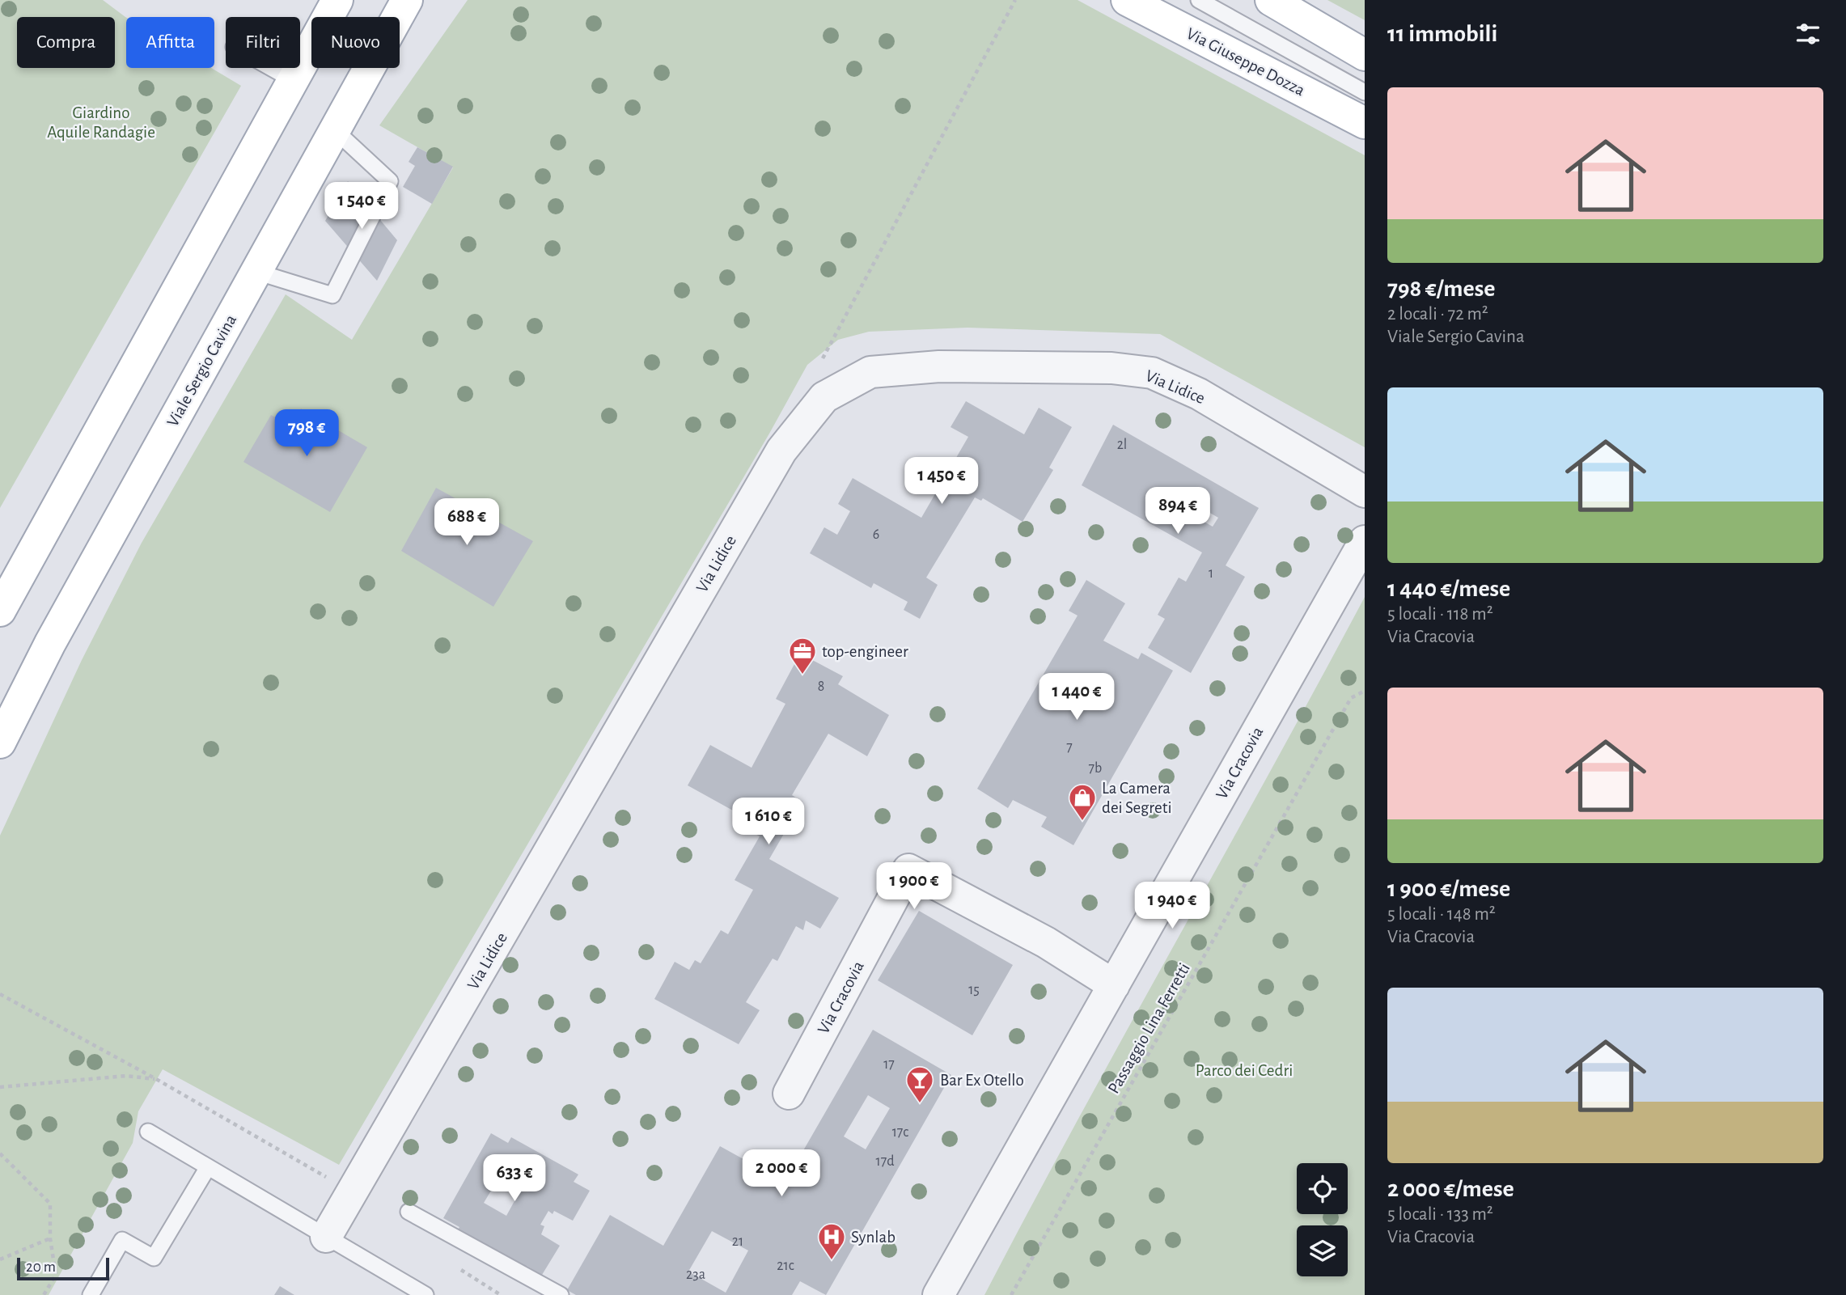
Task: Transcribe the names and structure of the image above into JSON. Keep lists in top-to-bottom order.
{
  "streets": {
    "main road": ["Via Giuseppe Dozza", "Viale Sergio Cavina"],
    "street": ["Via Lidice", "Via Cracovia"],
    "path": ["Passaggio Lina Ferretti"]
  },
  "parks": ["Giardino Aquile Randagie", "Parco dei Cedri"],
  "places": {
    "office": ["top-engineer"],
    "shop": ["La Camera dei Segreti"],
    "bar": ["Bar Ex Otello"],
    "hospital": ["Synlab"]
  },
  "house_numbers": [
    "2l",
    "6",
    "1",
    "8",
    "7",
    "7b",
    "15",
    "17",
    "17c",
    "17d",
    "21",
    "21c",
    "23a"
  ],
  "scale_bar": "20 m",
  "page": {
    "heading": "11 immobili",
    "chip": [
      "Compra",
      "Affitta",
      "Filtri",
      "Nuovo"
    ],
    "list": [
      {
        "name": "798 €/mese",
        "note": "2 locali · 72 m² · Viale Sergio Cavina"
      },
      {
        "name": "1 440 €/mese",
        "note": "5 locali · 118 m² · Via Cracovia"
      },
      {
        "name": "1 900 €/mese",
        "note": "5 locali · 148 m² · Via Cracovia"
      },
      {
        "name": "2 000 €/mese",
        "note": "5 locali · 133 m² · Via Cracovia"
      }
    ],
    "price": [
      "1 540 €",
      "798 €",
      "1 450 €",
      "894 €",
      "688 €",
      "1 440 €",
      "1 610 €",
      "1 900 €",
      "1 940 €",
      "2 000 €",
      "633 €"
    ],
    "scale": "20 m"
  }
}
